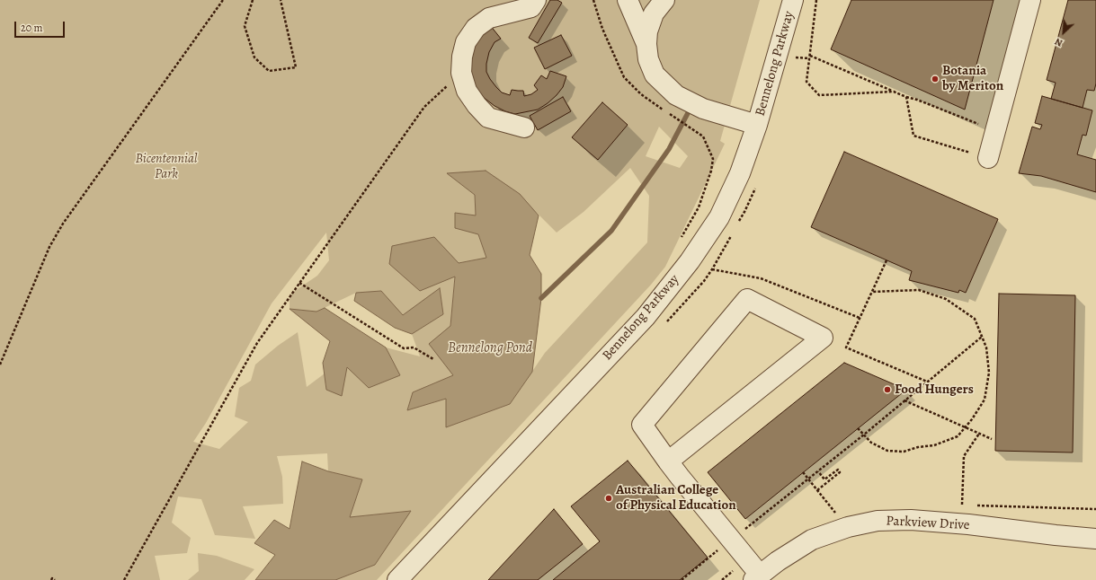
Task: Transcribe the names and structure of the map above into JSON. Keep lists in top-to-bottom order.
{
  "streets": {
    "street": ["Bennelong Parkway", "Parkview Drive"]
  },
  "water": ["Bennelong Pond"],
  "parks": ["Bicentennial Park"],
  "places": ["Botania by Meriton", "Food Hungers", "Australian College of Physical Education"],
  "scale_bar": "20 m",
  "north": "bottom left"
}
